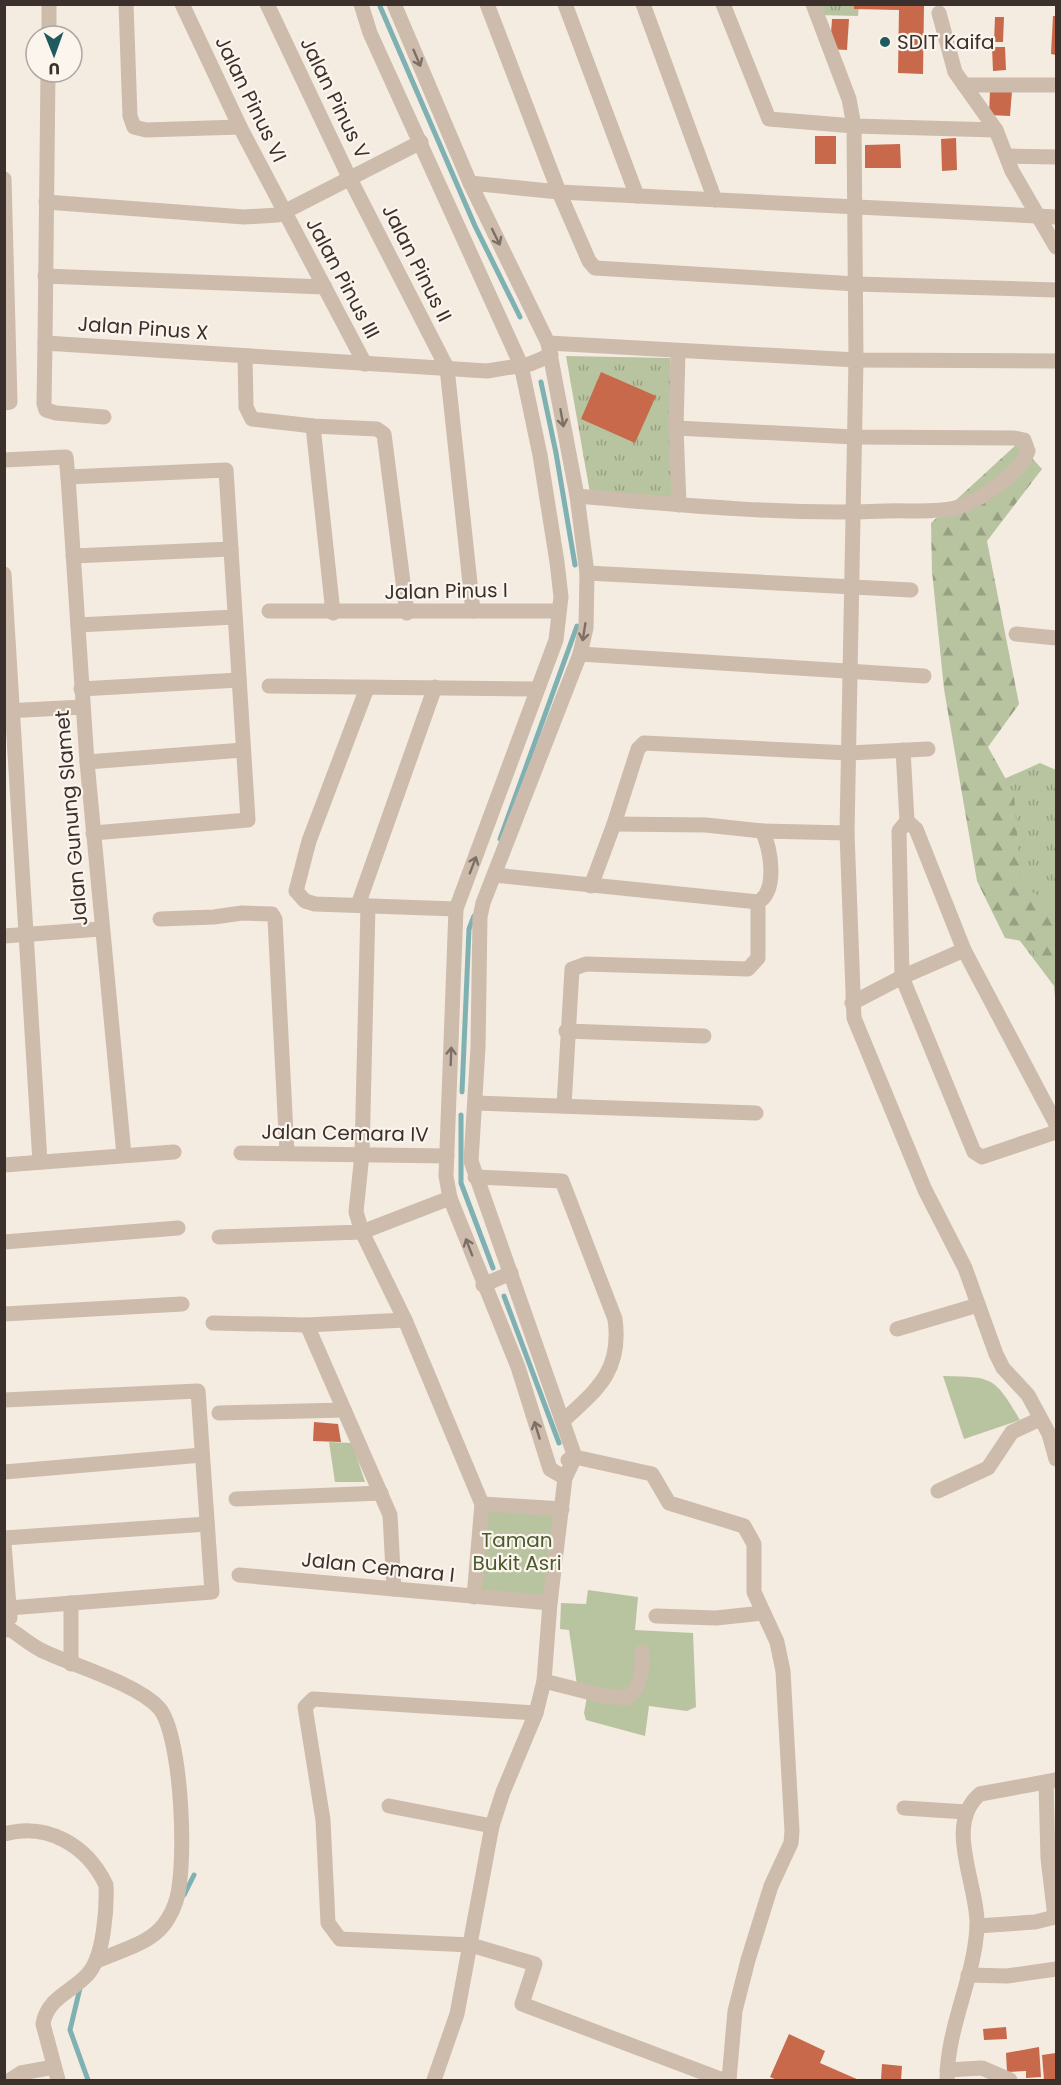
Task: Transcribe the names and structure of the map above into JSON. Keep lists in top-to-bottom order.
{
  "streets": {
    "street": [
      "Jalan Pinus V",
      "Jalan Pinus VI",
      "Jalan Pinus II",
      "Jalan Pinus III",
      "Jalan Pinus X",
      "Jalan Pinus I",
      "Jalan Gunung Slamet",
      "Jalan Cemara IV",
      "Jalan Cemara I"
    ]
  },
  "crossings": [
    ["Jalan Pinus V", "Jalan Pinus II"],
    ["Jalan Pinus VI", "Jalan Pinus III"],
    ["Jalan Pinus II", "Jalan Pinus X"],
    ["Jalan Pinus III", "Jalan Pinus X"]
  ],
  "parks": ["Taman Bukit Asri"],
  "places": ["SDIT Kaifa"],
  "north": "bottom"
}
